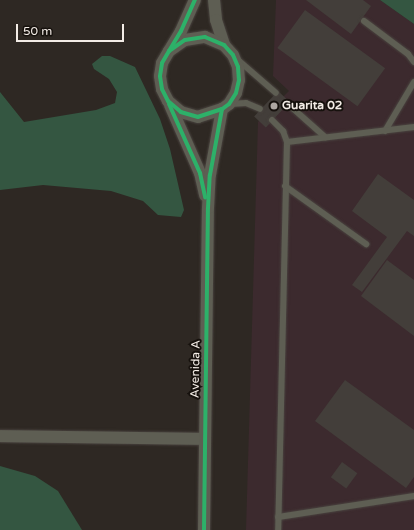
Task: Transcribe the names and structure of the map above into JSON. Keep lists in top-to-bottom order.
{
  "streets": {
    "street": ["Avenida A"]
  },
  "places": ["Guarita 02"],
  "scale_bar": "50 m"
}
